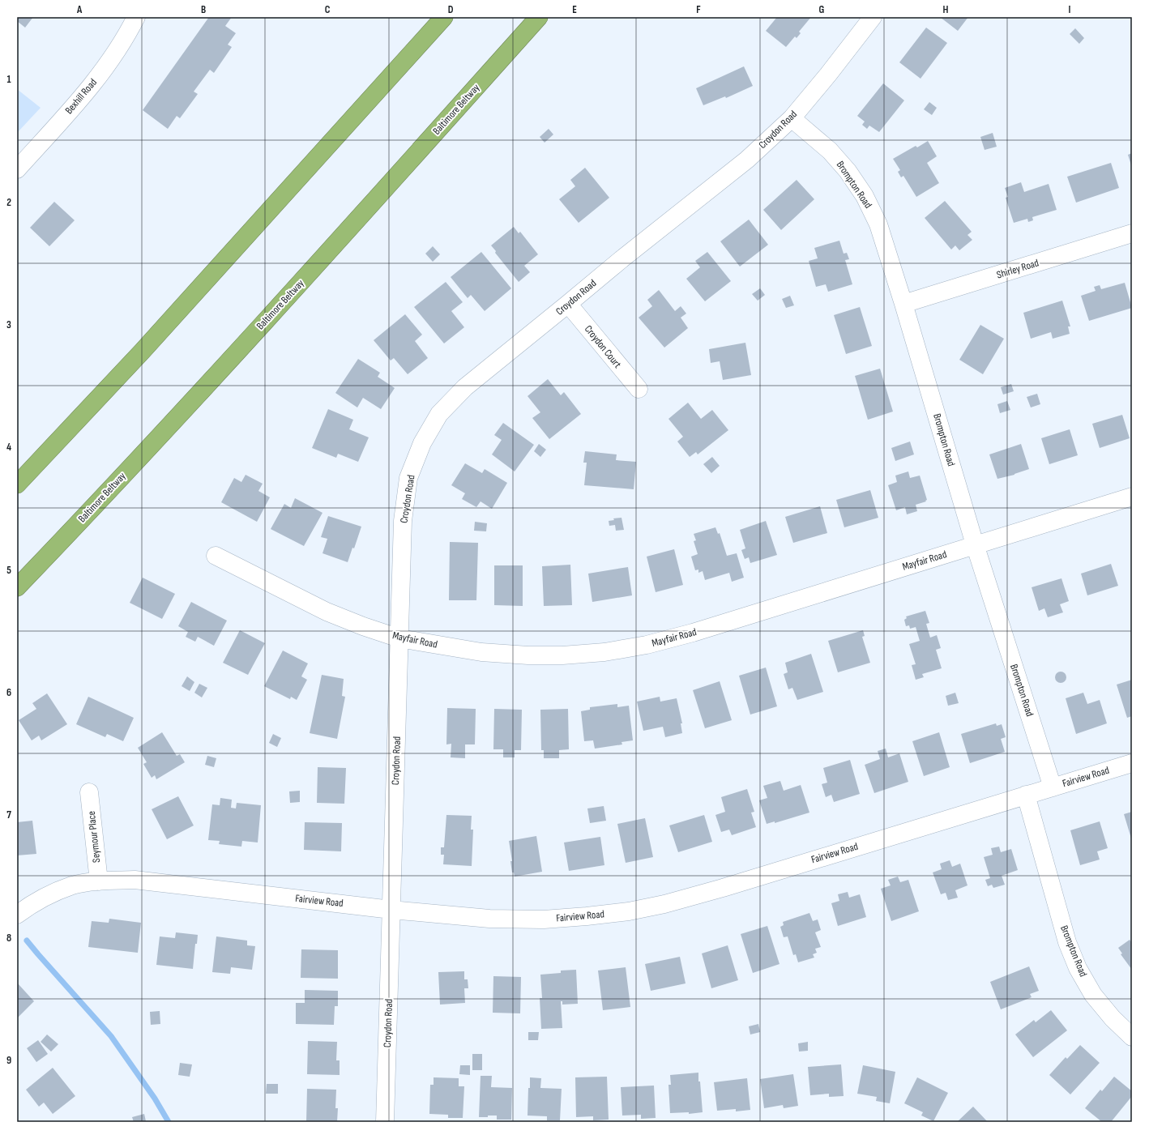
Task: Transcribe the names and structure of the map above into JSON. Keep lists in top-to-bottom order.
{
  "streets": {
    "highway": ["Baltimore Beltway"],
    "street": [
      "Bexhill Road",
      "Croydon Road",
      "Brompton Road",
      "Shirley Road",
      "Croydon Court",
      "Mayfair Road",
      "Fairview Road",
      "Seymour Place"
    ]
  },
  "crossings": [
    ["Croydon Road", "Brompton Road"],
    ["Croydon Road", "Croydon Court"],
    ["Croydon Road", "Mayfair Road"],
    ["Croydon Road", "Fairview Road"],
    ["Brompton Road", "Shirley Road"],
    ["Brompton Road", "Mayfair Road"],
    ["Brompton Road", "Fairview Road"],
    ["Fairview Road", "Seymour Place"]
  ],
  "grid": {
    "columns": [
      "A",
      "B",
      "C",
      "D",
      "E",
      "F",
      "G",
      "H",
      "I"
    ],
    "rows": [
      "1",
      "2",
      "3",
      "4",
      "5",
      "6",
      "7",
      "8",
      "9"
    ]
  }
}
